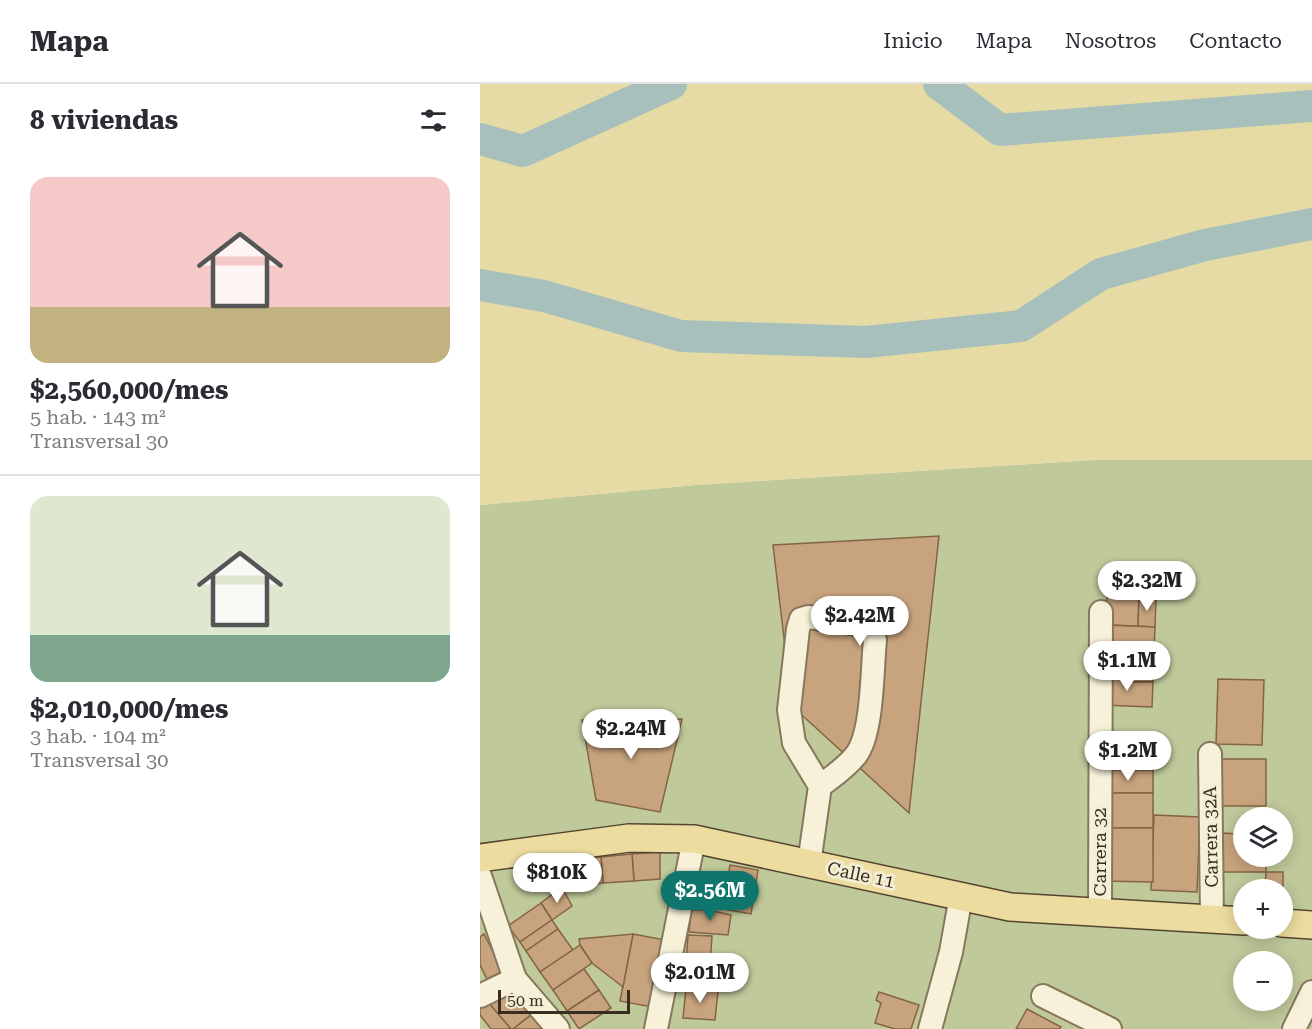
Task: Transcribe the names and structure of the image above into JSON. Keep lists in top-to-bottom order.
{
  "streets": {
    "main road": ["Calle 11"],
    "street": ["Carrera 32A", "Carrera 32"]
  },
  "crossings": [
    ["Carrera 32A", "Calle 11"],
    ["Carrera 32", "Calle 11"]
  ],
  "scale_bar": "50 m",
  "page": {
    "header": "Mapa",
    "nav": [
      "Inicio",
      "Mapa",
      "Nosotros",
      "Contacto"
    ],
    "heading": "8 viviendas",
    "list": [
      {
        "name": "$2,560,000/mes",
        "note": "5 hab. · 143 m² · Transversal 30"
      },
      {
        "name": "$2,010,000/mes",
        "note": "3 hab. · 104 m² · Transversal 30"
      }
    ],
    "price": [
      "$2.32M",
      "$2.42M",
      "$1.1M",
      "$2.24M",
      "$1.2M",
      "$810K",
      "$2.56M",
      "$2.01M"
    ],
    "map_buttons": ["+", "−"],
    "scale": "50 m"
  }
}
